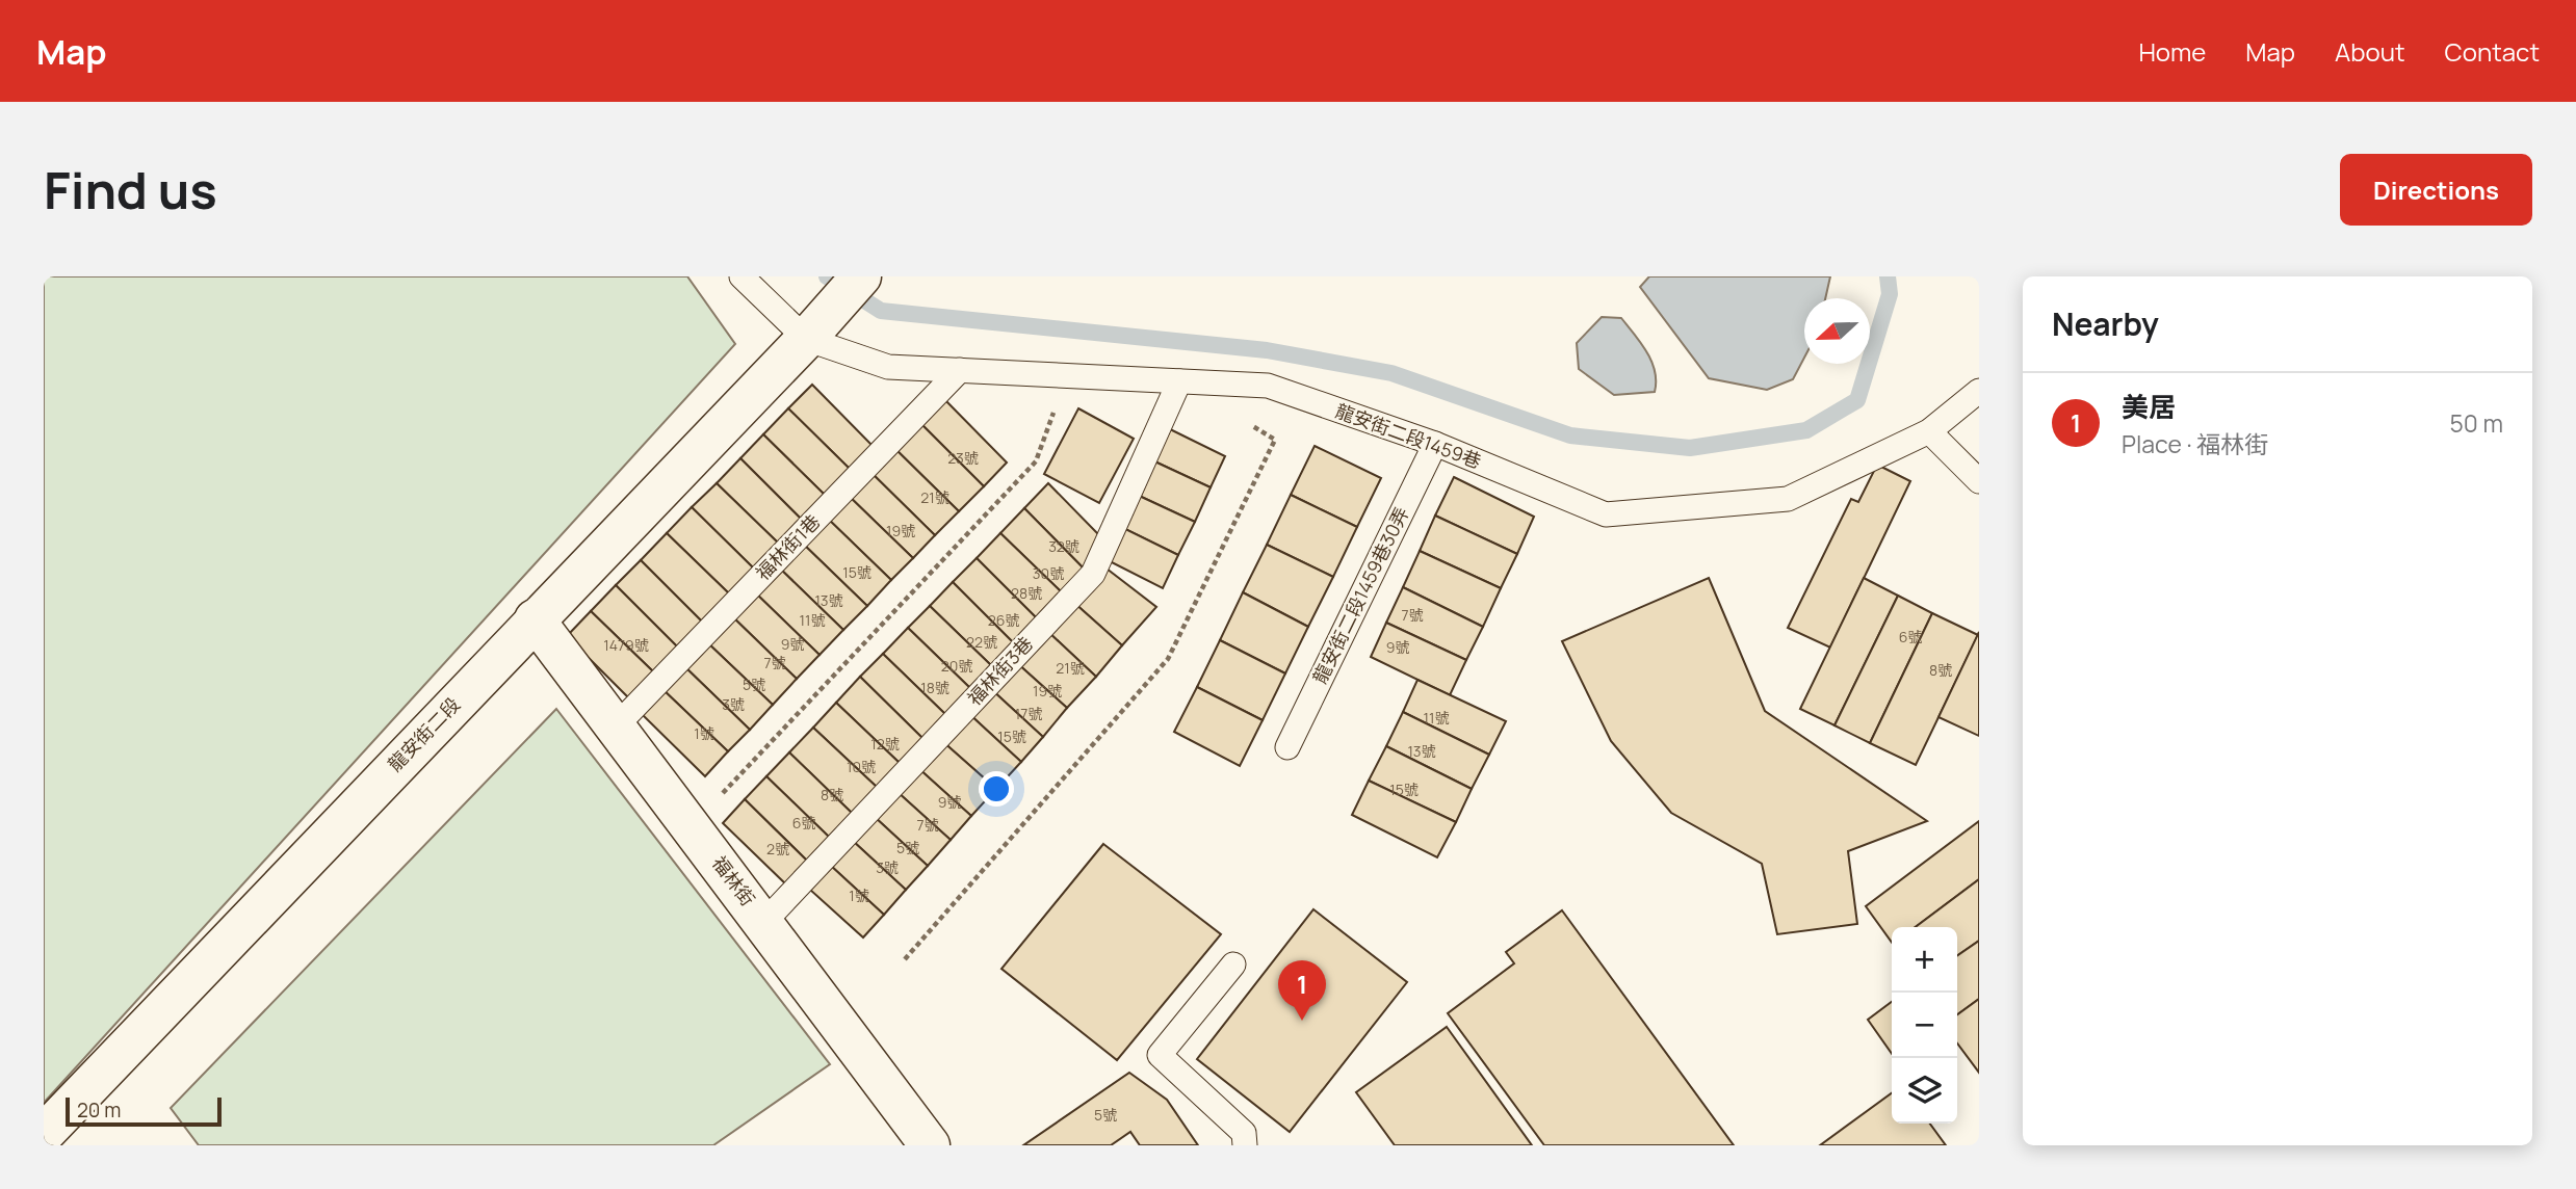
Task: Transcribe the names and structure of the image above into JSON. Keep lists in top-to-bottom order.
{
  "streets": {
    "street": ["龍安街二段", "福林街"],
    "lane": [
      "龍安街二段1459巷",
      "福林街1巷",
      "龍安街二段1459巷30弄",
      "福林街3巷"
    ]
  },
  "crossings": [
    ["龍安街二段1459巷", "福林街1巷"],
    ["龍安街二段1459巷", "龍安街二段1459巷30弄"],
    ["龍安街二段1459巷", "福林街3巷"],
    ["龍安街二段1459巷", "龍安街二段"],
    ["福林街1巷", "福林街"],
    ["福林街3巷", "福林街"],
    ["龍安街二段", "福林街"]
  ],
  "house_numbers": [
    "23號",
    "21號",
    "19號",
    "32號",
    "15號",
    "30號",
    "28號",
    "13號",
    "7號",
    "11號",
    "26號",
    "6號",
    "22號",
    "9號",
    "1479號",
    "9號",
    "7號",
    "20號",
    "21號",
    "8號",
    "5號",
    "18號",
    "19號",
    "3號",
    "17號",
    "11號",
    "1號",
    "15號",
    "12號",
    "13號",
    "10號",
    "15號",
    "8號",
    "9號",
    "6號",
    "7號",
    "5號",
    "2號",
    "3號",
    "1號",
    "5號"
  ],
  "scale_bar": "20 m",
  "north": "left",
  "page": {
    "header": "Map",
    "nav": [
      "Home",
      "Map",
      "About",
      "Contact"
    ],
    "buttons": "Directions",
    "title": "Find us",
    "heading": "Nearby",
    "list": [
      {
        "mark": "1",
        "name": "美居",
        "note": "Place · 福林街",
        "value": "50 m"
      }
    ],
    "map_buttons": ["+", "−"],
    "pins": "1",
    "scale": "20 m"
  }
}
